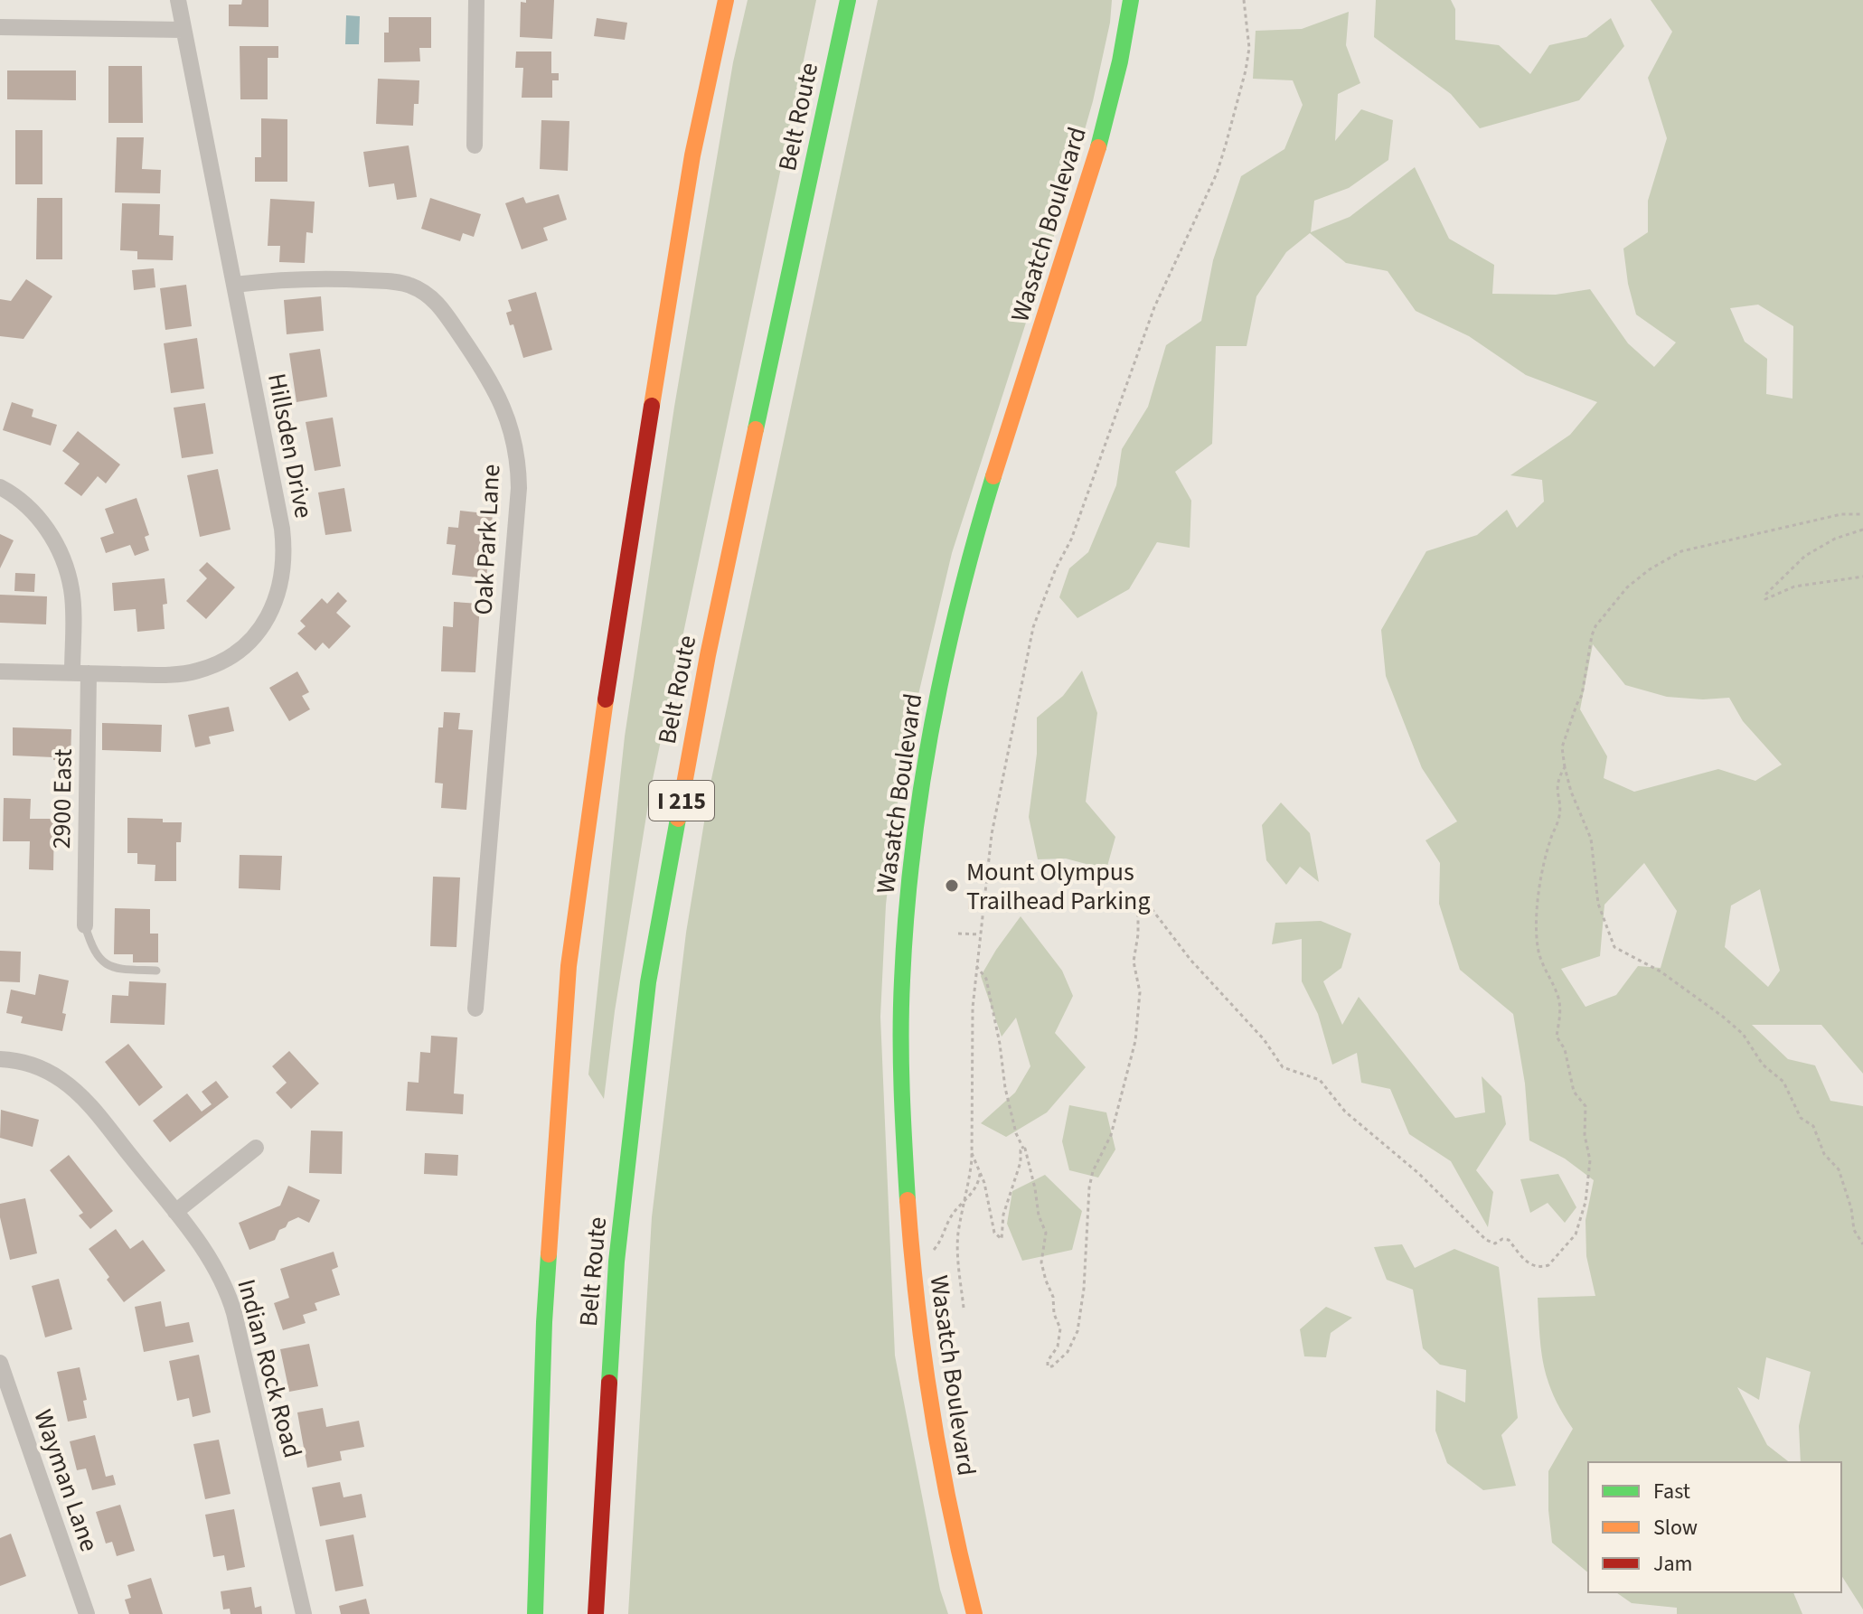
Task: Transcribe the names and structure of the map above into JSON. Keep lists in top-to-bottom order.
{
  "streets": {
    "main road": ["Belt Route", "Wasatch Boulevard", "I 215"],
    "street": [
      "Hillsden Drive",
      "Oak Park Lane",
      "2900 East",
      "Indian Rock Road",
      "Wayman Lane"
    ]
  },
  "crossings": [
    ["Hillsden Drive", "Oak Park Lane"],
    ["Hillsden Drive", "2900 East"]
  ],
  "places": ["Mount Olympus Trailhead Parking"],
  "legend": ["Fast", "Slow", "Jam"]
}
